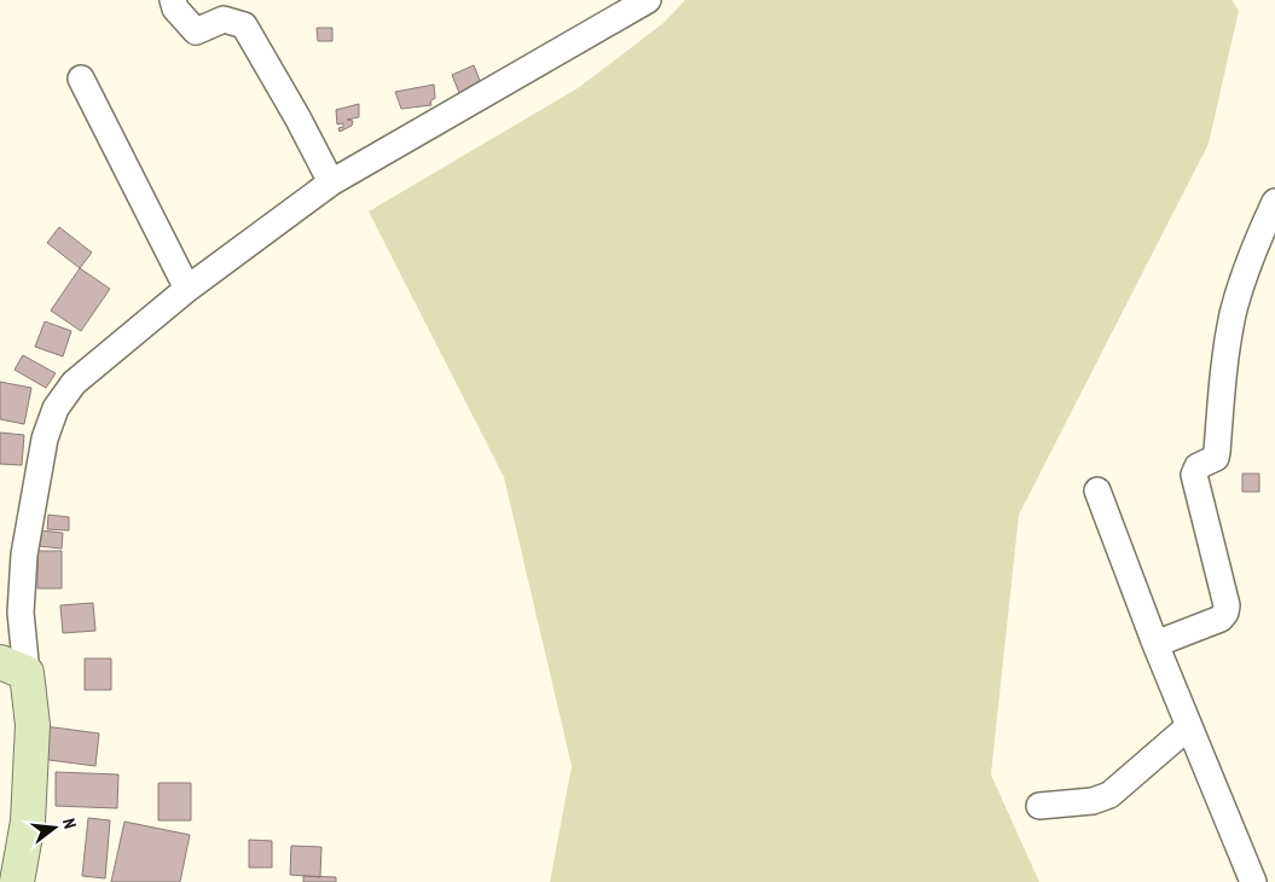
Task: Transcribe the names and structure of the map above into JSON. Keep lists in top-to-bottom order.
{
  "north": "right"
}
